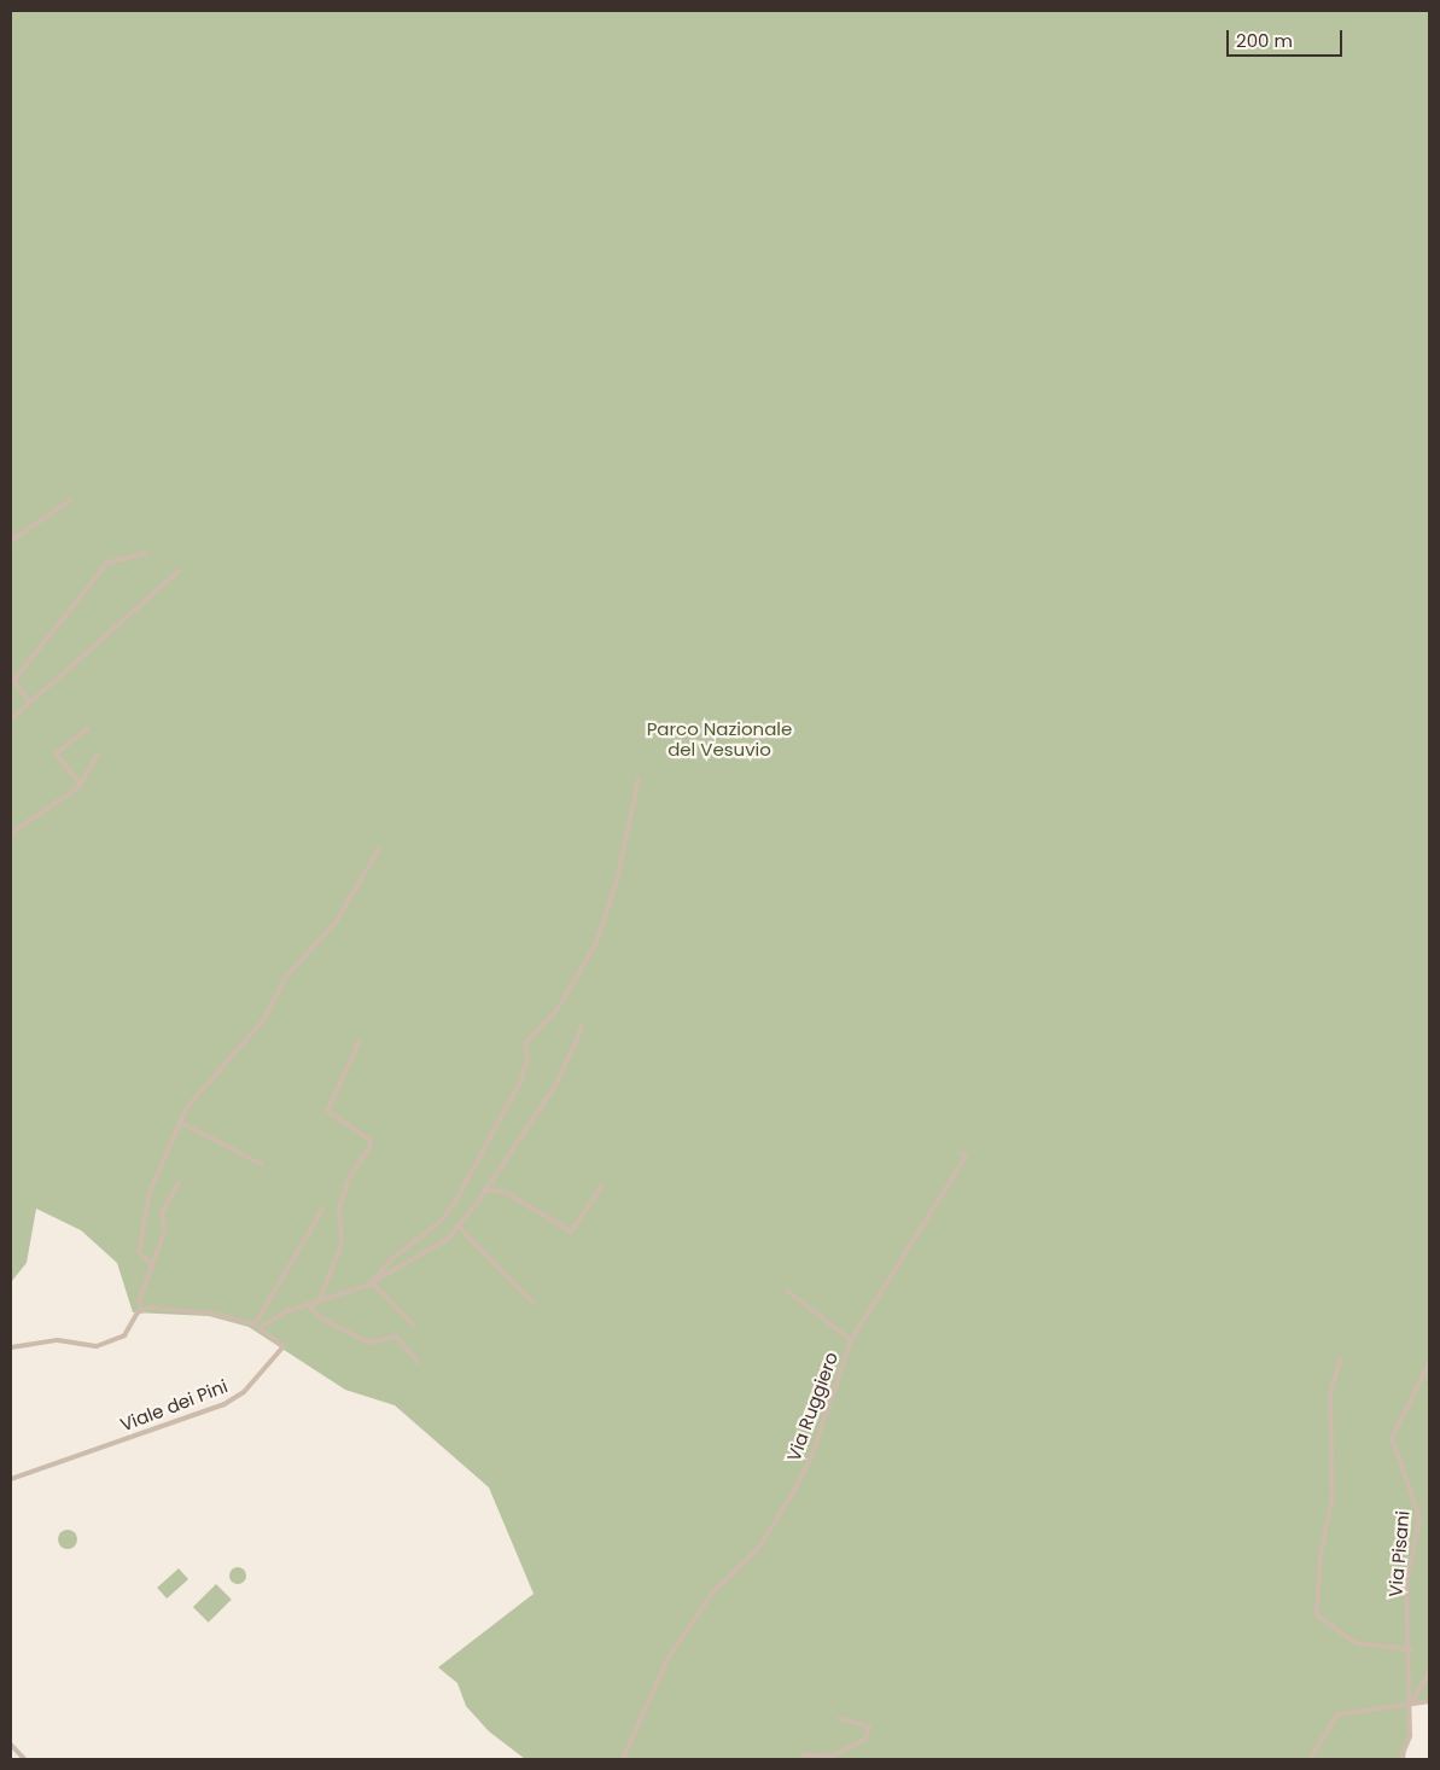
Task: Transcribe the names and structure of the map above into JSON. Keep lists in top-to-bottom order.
{
  "streets": {
    "street": ["Viale dei Pini", "Via Ruggiero", "Via Pisani"]
  },
  "parks": ["Parco Nazionale del Vesuvio"],
  "scale_bar": "200 m"
}
